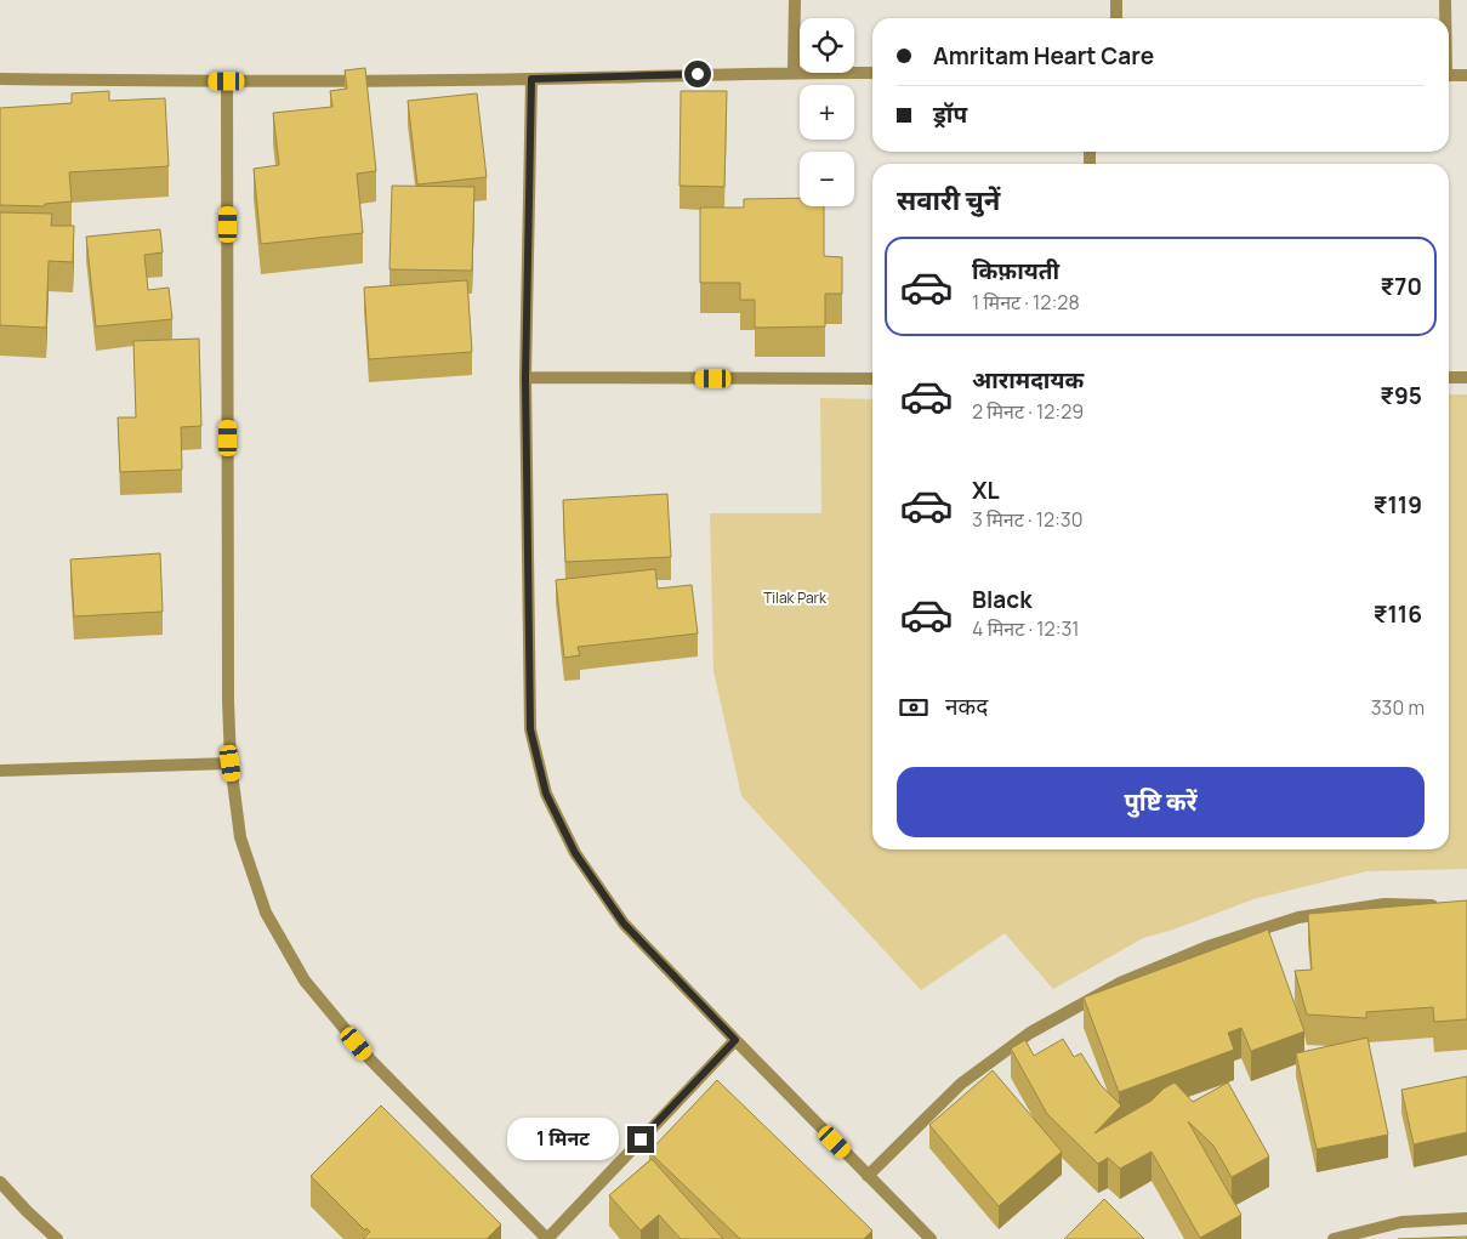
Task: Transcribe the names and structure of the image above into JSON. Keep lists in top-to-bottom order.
{
  "parks": ["Tilak Park"],
  "page": {
    "map_buttons": ["+", "−"],
    "banner": ["Amritam Heart Care", "ड्रॉप"],
    "heading": "सवारी चुनें",
    "list": [
      {
        "name": "किफ़ायती",
        "note": "1 मिनट · 12:28",
        "value": "₹70"
      },
      {
        "name": "आरामदायक",
        "note": "2 मिनट · 12:29",
        "value": "₹95"
      },
      {
        "name": "XL",
        "note": "3 मिनट · 12:30",
        "value": "₹119"
      },
      {
        "name": "Black",
        "note": "4 मिनट · 12:31",
        "value": "₹116"
      }
    ],
    "pay": ["नकद", "330 m"],
    "buttons": "पुष्टि करें",
    "bubble": "1 मिनट"
  }
}
